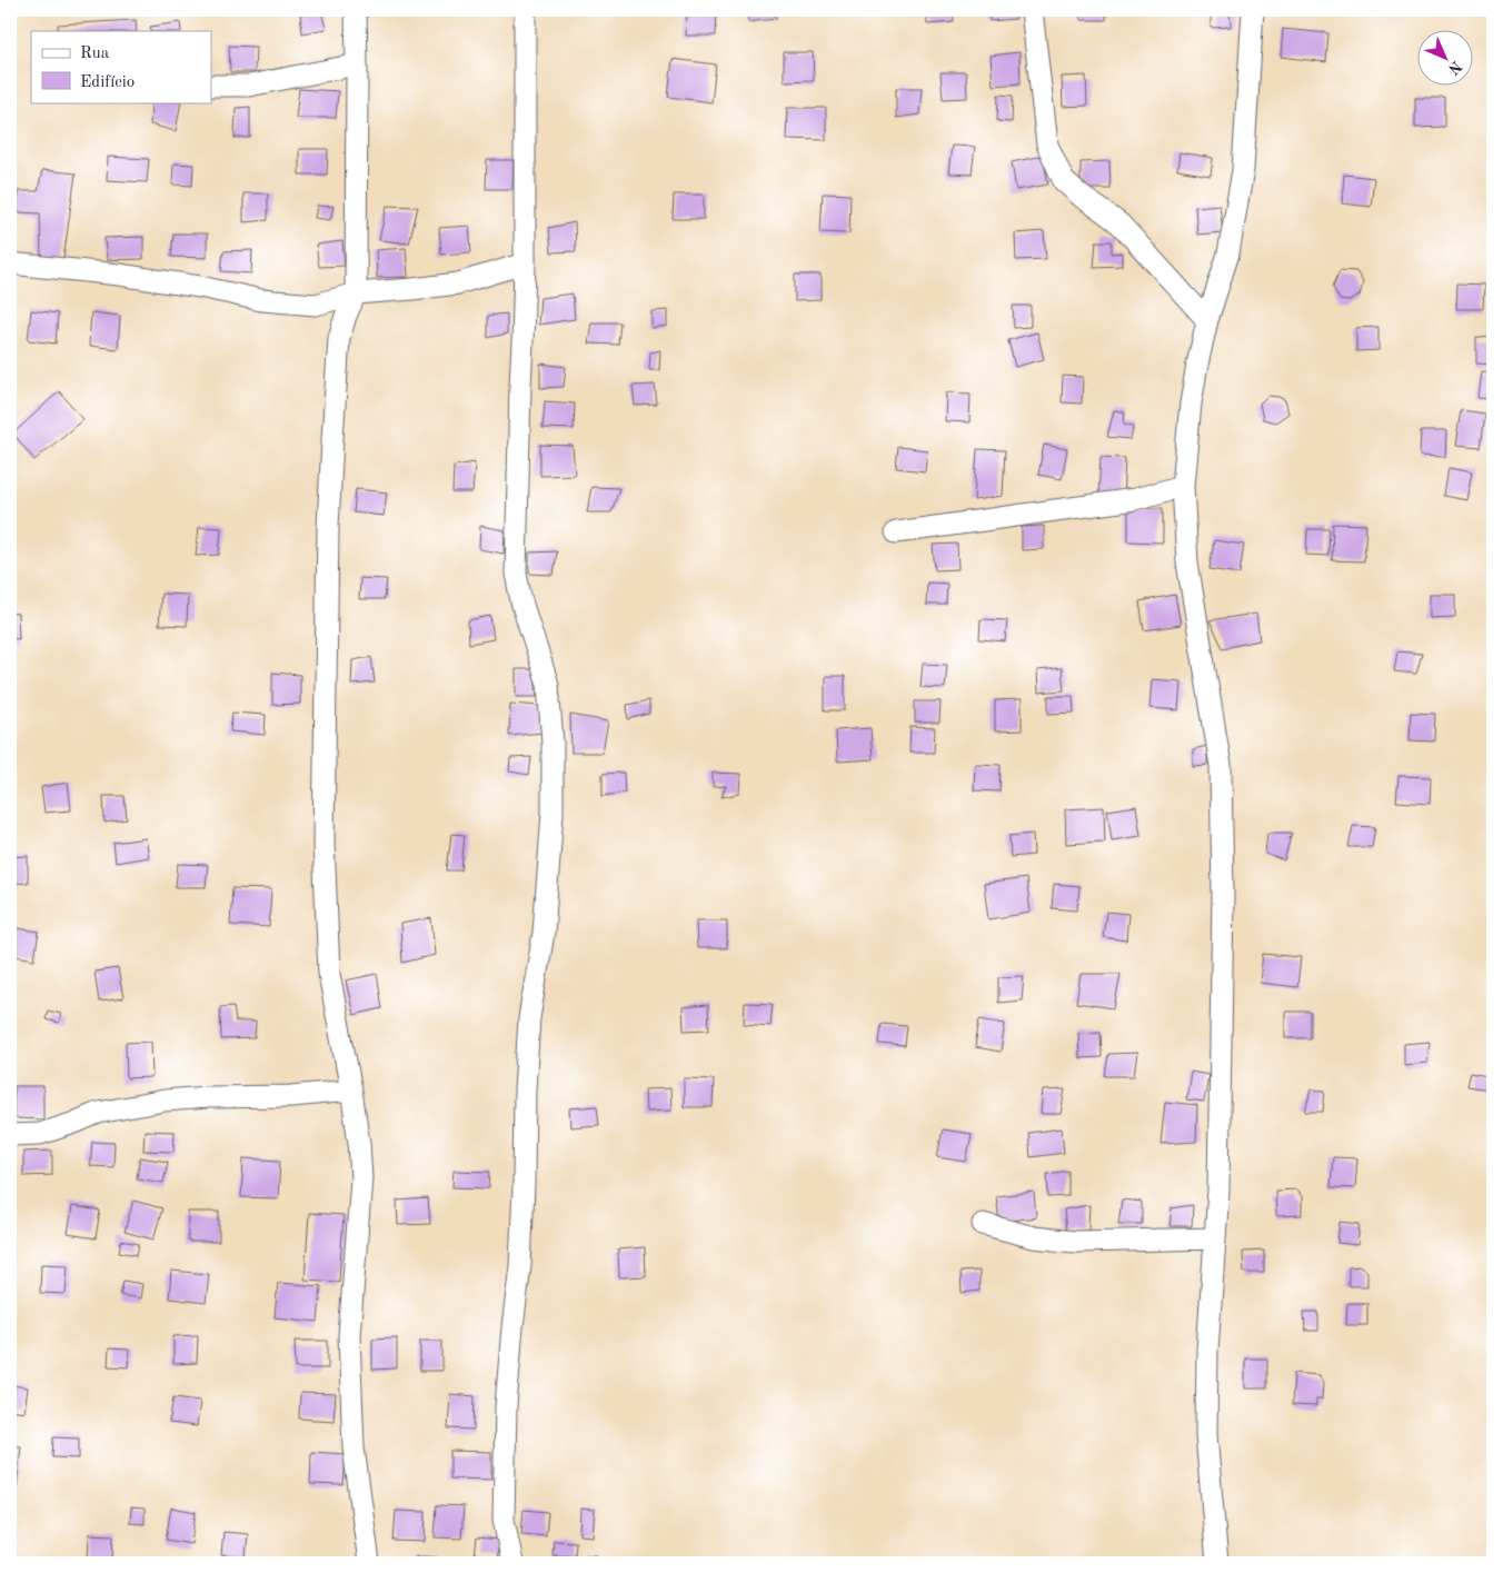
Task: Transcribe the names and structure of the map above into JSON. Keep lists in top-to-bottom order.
{
  "legend": ["Rua", "Edifício"],
  "north": "bottom right"
}
